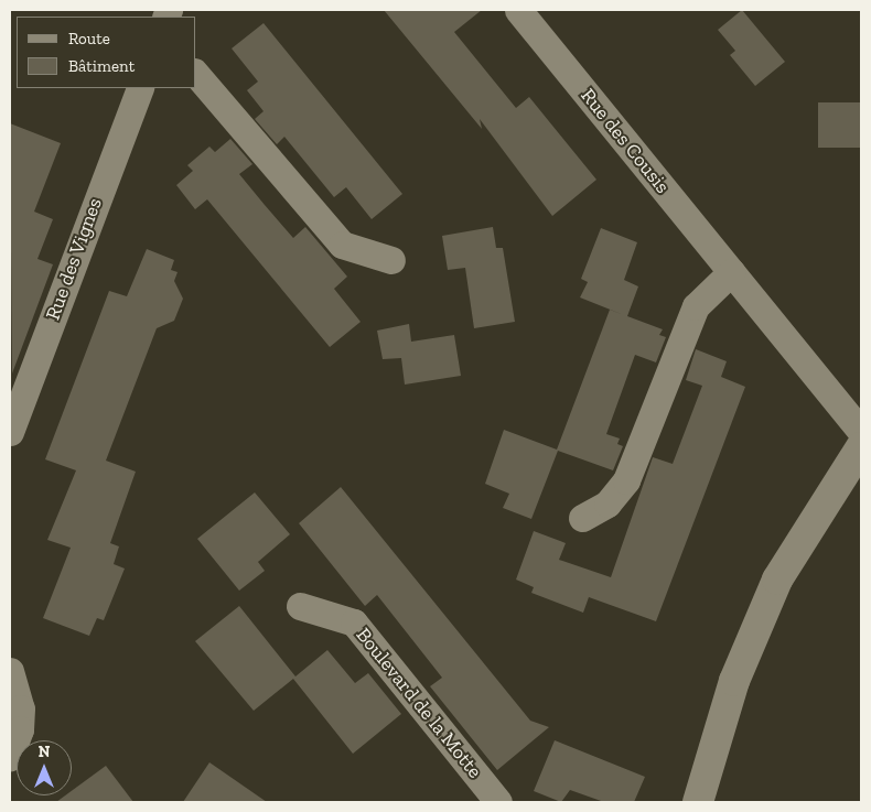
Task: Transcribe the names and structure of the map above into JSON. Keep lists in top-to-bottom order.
{
  "streets": {
    "street": ["Rue des Cousis", "Rue des Vignes", "Boulevard de la Motte"]
  },
  "legend": ["Route", "Bâtiment"],
  "north": "top"
}
